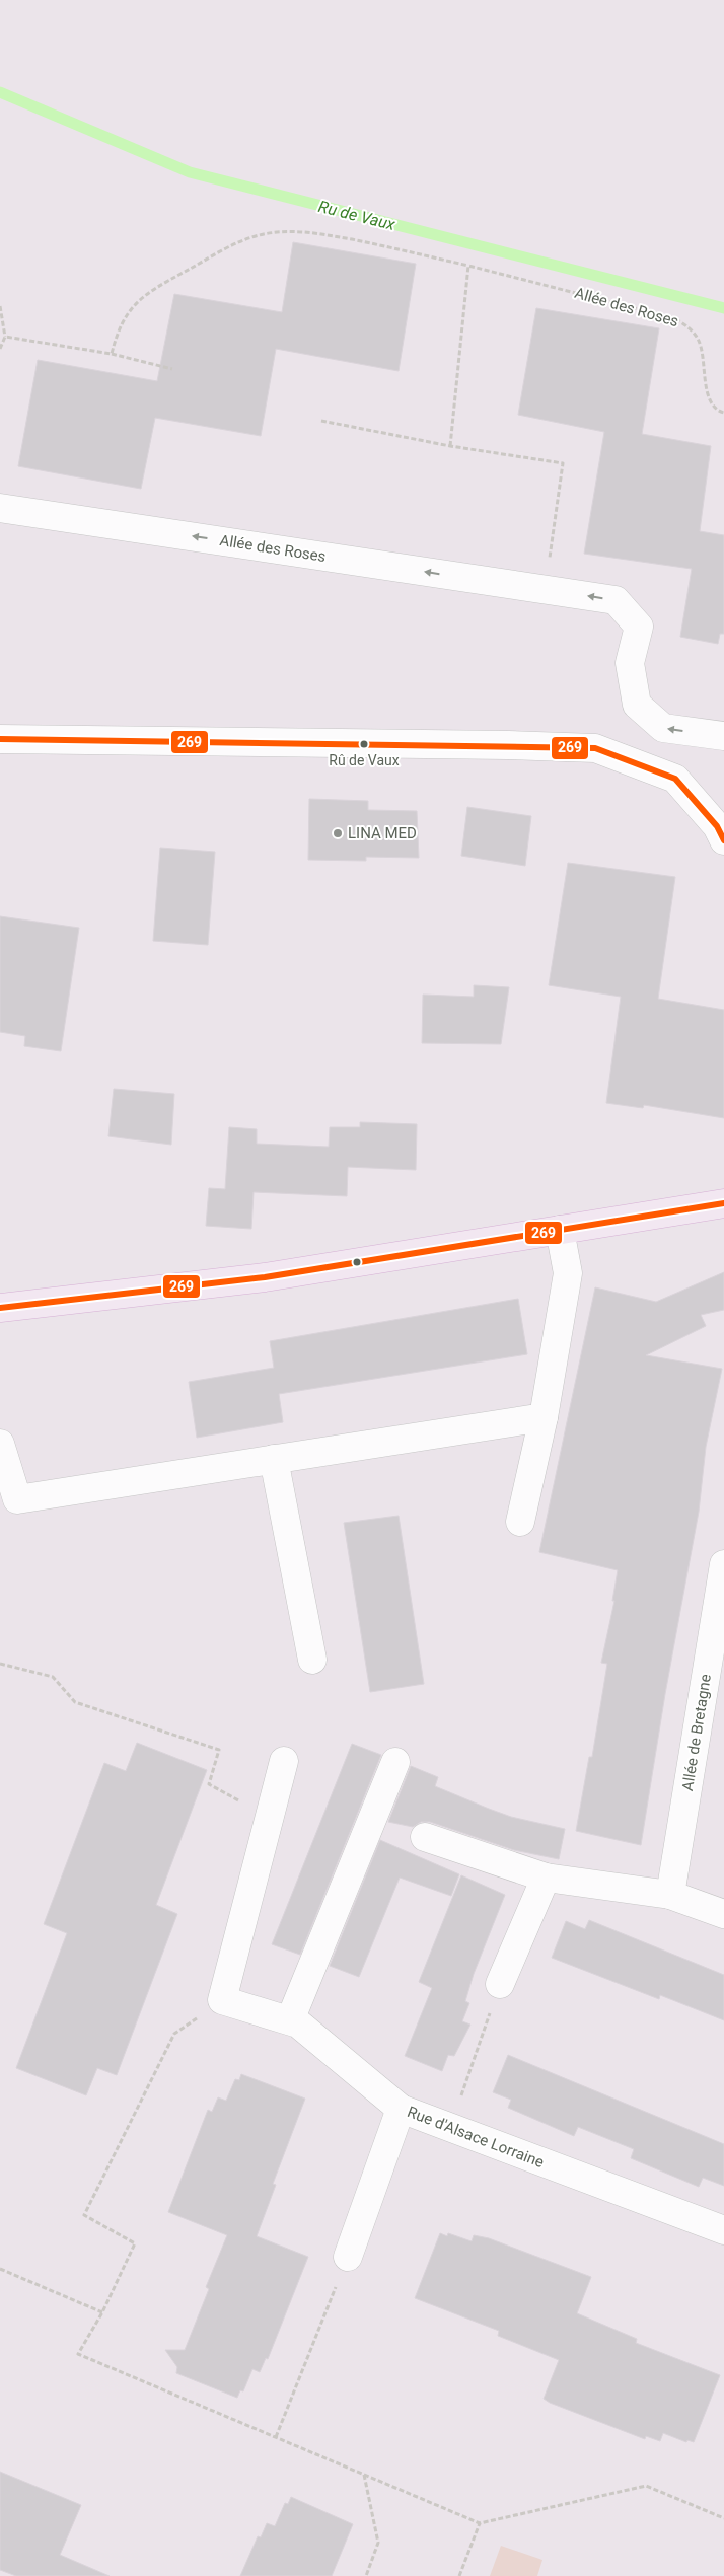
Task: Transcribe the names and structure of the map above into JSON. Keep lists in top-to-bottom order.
{
  "streets": {
    "street": ["Allée des Roses", "Allée de Bretagne", "Rue d'Alsace Lorraine"]
  },
  "water": ["Ru de Vaux"],
  "places": ["Rû de Vaux", "LINA MED"],
  "lines": ["transit line 269"]
}
